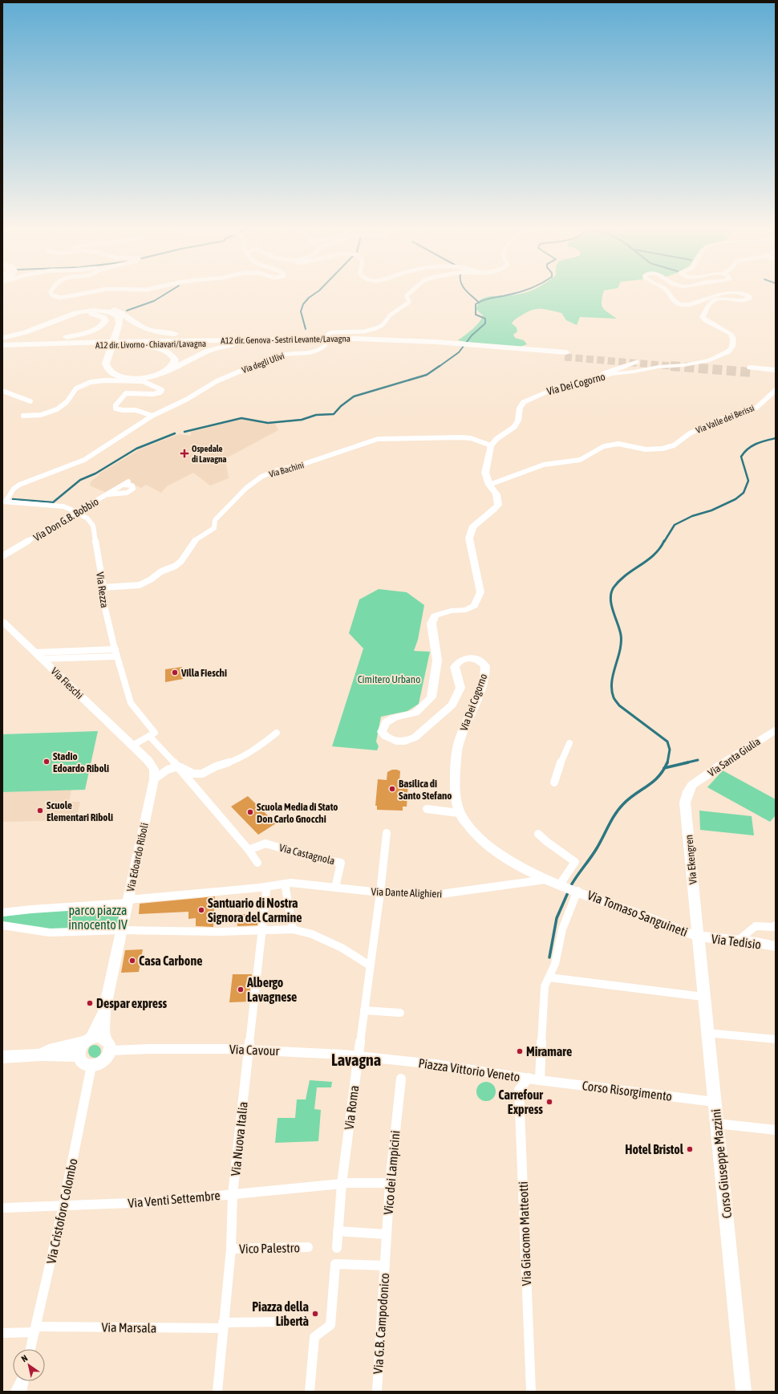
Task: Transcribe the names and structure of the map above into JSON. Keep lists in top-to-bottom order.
{
  "streets": {
    "highway": ["A12 dir. Genova - Sestri Levante/Lavagna", "A12 dir. Livorno - Chiavari/Lavagna"],
    "street": [
      "Via degli Ulivi",
      "Via Dei Cogorno",
      "Via Valle dei Berissi",
      "Via Bachini",
      "Via Don G.B. Bobbio",
      "Via Rezza",
      "Via Fieschi",
      "Via Santa Giulia",
      "Via Castagnola",
      "Via Edoardo Riboli",
      "Via Ekengren",
      "Via Dante Alighieri",
      "Via Tomaso Sanguineti",
      "Via Tedisio",
      "Via Cavour",
      "Piazza Vittorio Veneto",
      "Corso Risorgimento",
      "Via Roma",
      "Via Nuova Italia",
      "Corso Giuseppe Mazzini",
      "Vico dei Lampicini",
      "Via Venti Settembre",
      "Via Cristoforo Colombo",
      "Via Giacomo Matteotti",
      "Vico Palestro",
      "Via G.B. Campodonico",
      "Via Marsala"
    ]
  },
  "crossings": [
    ["A12 dir. Genova - Sestri Levante/Lavagna", "A12 dir. Livorno - Chiavari/Lavagna"],
    ["Via degli Ulivi", "Via Rezza"],
    ["Via Dei Cogorno", "Via Valle dei Berissi"],
    ["Via Dei Cogorno", "Via Bachini"],
    ["Via Dei Cogorno", "Via Dante Alighieri"],
    ["Via Dei Cogorno", "Via Tomaso Sanguineti"],
    ["Via Bachini", "Via Rezza"],
    ["Via Don G.B. Bobbio", "Via Rezza"],
    ["Via Fieschi", "Via Edoardo Riboli"],
    ["Via Santa Giulia", "Via Ekengren"],
    ["Via Castagnola", "Via Dante Alighieri"],
    ["Via Edoardo Riboli", "Via Dante Alighieri"],
    ["Via Edoardo Riboli", "Via Cavour"],
    ["Via Edoardo Riboli", "Via Cristoforo Colombo"],
    ["Via Ekengren", "Via Tomaso Sanguineti"],
    ["Via Ekengren", "Via Tedisio"],
    ["Via Ekengren", "Corso Giuseppe Mazzini"],
    ["Via Dante Alighieri", "Via Tomaso Sanguineti"],
    ["Via Dante Alighieri", "Via Roma"],
    ["Via Dante Alighieri", "Via Nuova Italia"],
    ["Via Tomaso Sanguineti", "Via Tedisio"],
    ["Via Tomaso Sanguineti", "Corso Giuseppe Mazzini"],
    ["Via Tedisio", "Corso Giuseppe Mazzini"],
    ["Via Cavour", "Piazza Vittorio Veneto"],
    ["Via Cavour", "Via Roma"],
    ["Via Cavour", "Via Nuova Italia"],
    ["Via Cavour", "Via Cristoforo Colombo"],
    ["Piazza Vittorio Veneto", "Corso Risorgimento"],
    ["Piazza Vittorio Veneto", "Via Giacomo Matteotti"],
    ["Corso Risorgimento", "Corso Giuseppe Mazzini"],
    ["Via Roma", "Via Venti Settembre"],
    ["Via Nuova Italia", "Via Venti Settembre"],
    ["Via Nuova Italia", "Vico Palestro"],
    ["Via Nuova Italia", "Via Marsala"],
    ["Vico dei Lampicini", "Via Venti Settembre"],
    ["Vico dei Lampicini", "Via G.B. Campodonico"],
    ["Via Venti Settembre", "Via Cristoforo Colombo"],
    ["Via Cristoforo Colombo", "Via Marsala"]
  ],
  "districts": ["Lavagna"],
  "parks": ["Cimitero Urbano", "parco piazza innocento IV"],
  "places": {
    "health": ["Ospedale di Lavagna"],
    "other": [
      "Villa Fieschi",
      "Stadio Edoardo Riboli",
      "Basilica di Santo Stefano",
      "Scuole Elementari Riboli",
      "Scuola Media di Stato Don Carlo Gnocchi",
      "Santuario di Nostra Signora del Carmine",
      "Casa Carbone",
      "Albergo Lavagnese",
      "Despar express",
      "Miramare",
      "Carrefour Express",
      "Hotel Bristol",
      "Piazza della Libertà"
    ]
  },
  "north": "top left"
}
